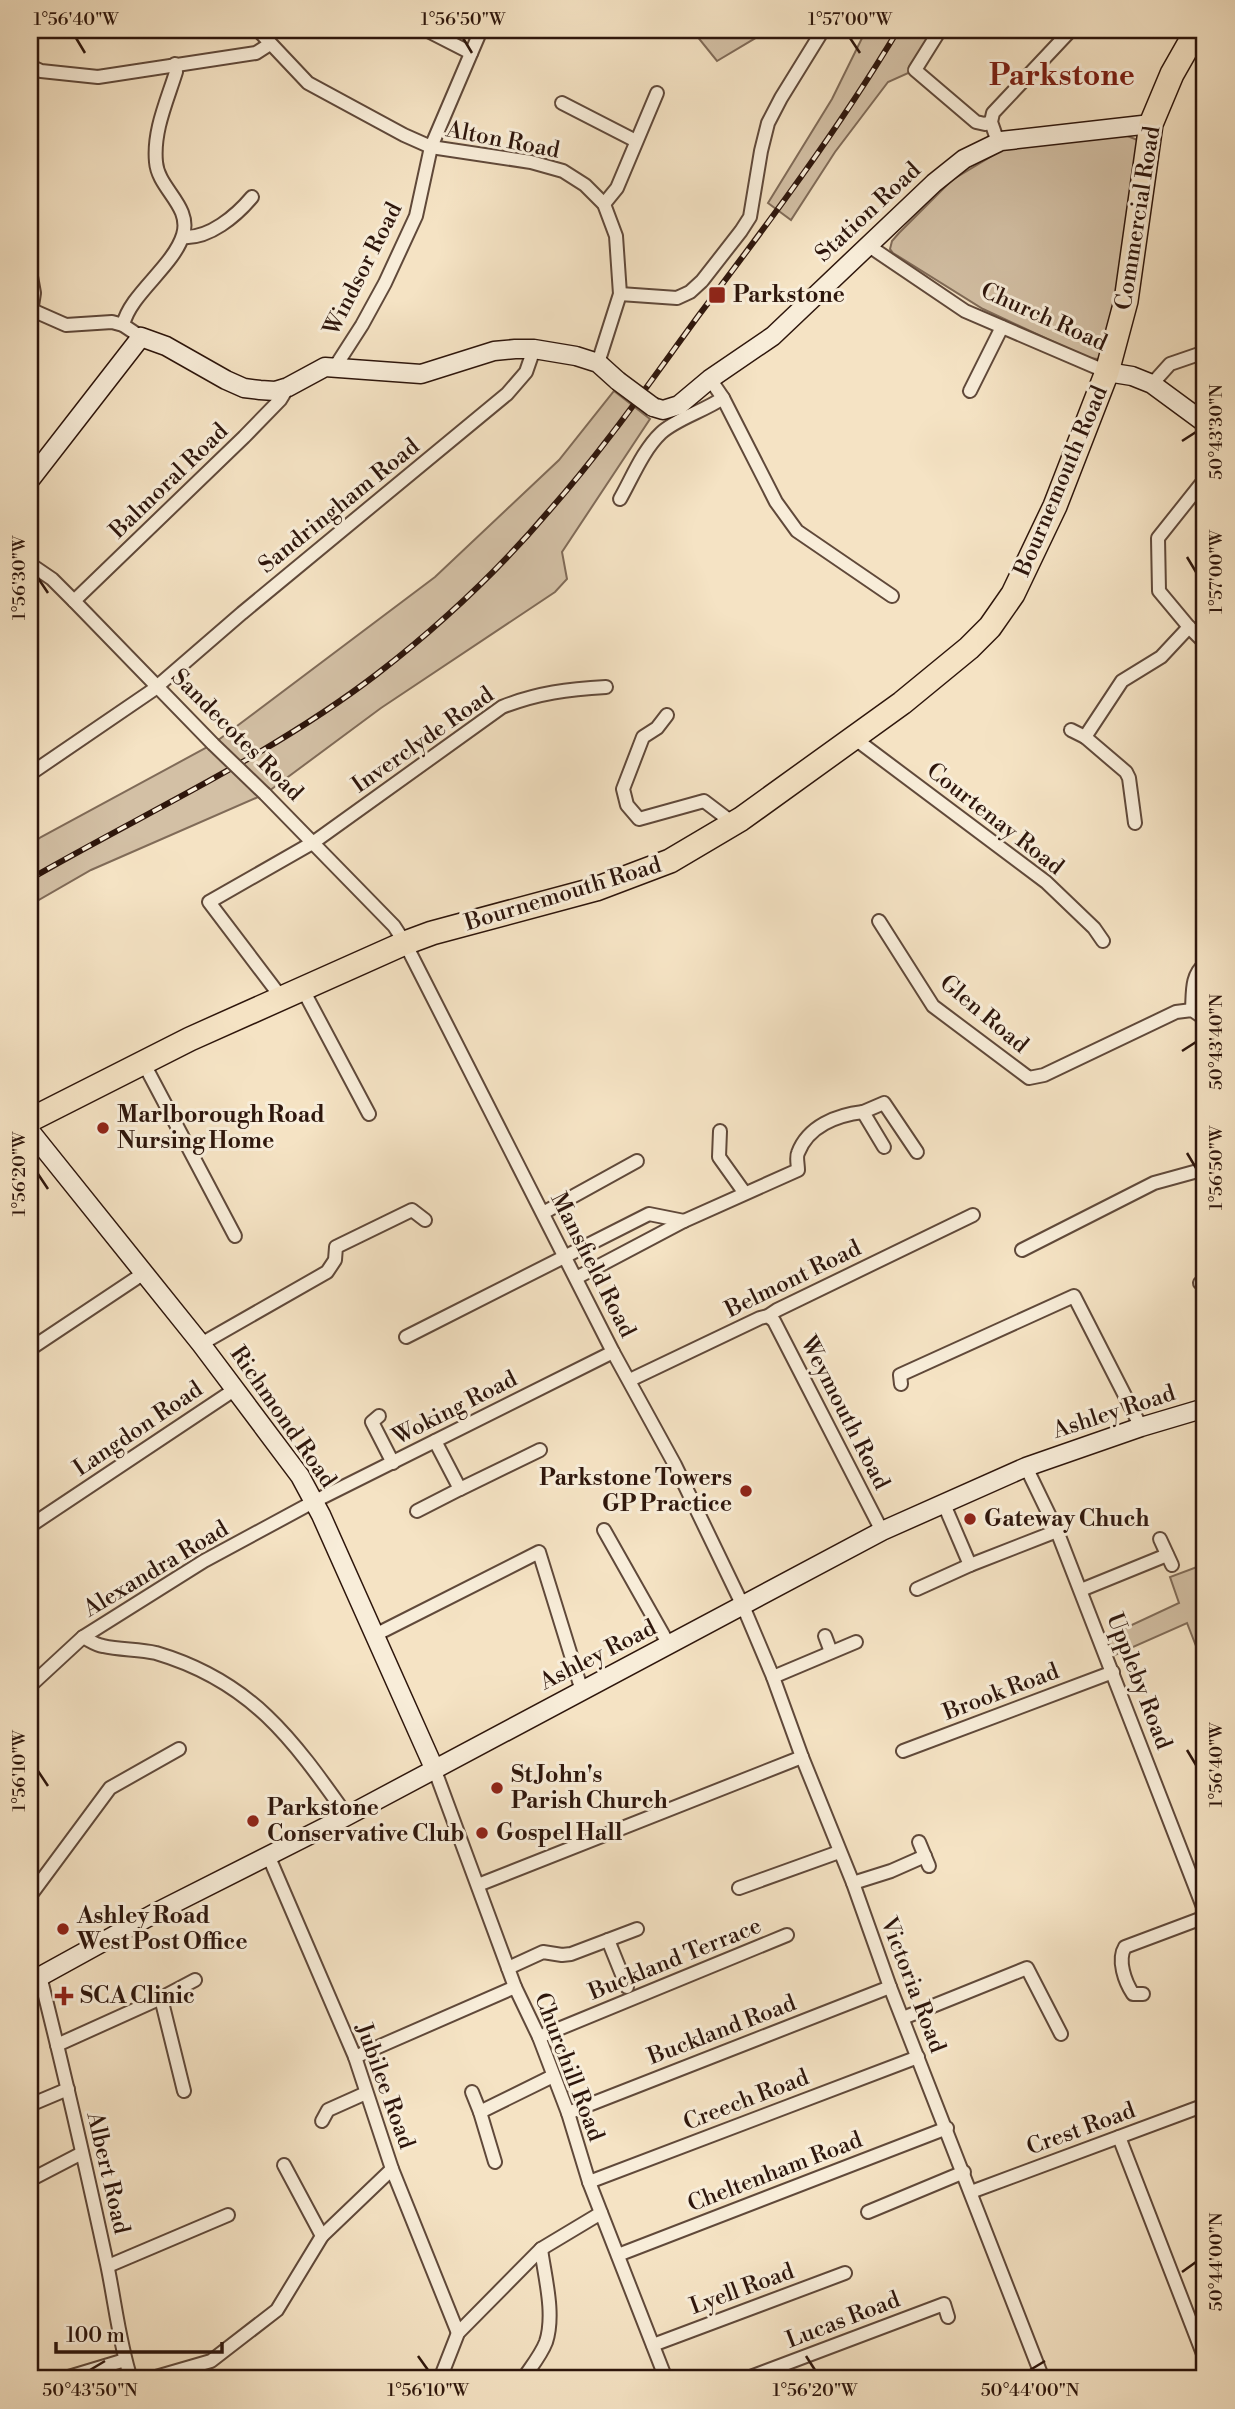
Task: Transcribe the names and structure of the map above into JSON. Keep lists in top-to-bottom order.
{
  "streets": {
    "highway": ["Commercial Road", "Bournemouth Road"],
    "street": [
      "Alton Road",
      "Station Road",
      "Windsor Road",
      "Church Road",
      "Balmoral Road",
      "Sandringham Road",
      "Sandecotes Road",
      "Inverclyde Road",
      "Courtenay Road",
      "Glen Road",
      "Mansfield Road",
      "Belmont Road",
      "Woking Road",
      "Ashley Road",
      "Weymouth Road",
      "Richmond Road",
      "Langdon Road",
      "Alexandra Road",
      "Uppleby Road",
      "Brook Road",
      "Buckland Terrace",
      "Victoria Road",
      "Buckland Road",
      "Churchill Road",
      "Jubilee Road",
      "Creech Road",
      "Crest Road",
      "Cheltenham Road",
      "Albert Road",
      "Lyell Road",
      "Lucas Road"
    ]
  },
  "crossings": [
    ["Alton Road", "Station Road"],
    ["Alton Road", "Windsor Road"],
    ["Station Road", "Commercial Road"],
    ["Station Road", "Church Road"],
    ["Commercial Road", "Church Road"],
    ["Commercial Road", "Bournemouth Road"],
    ["Church Road", "Bournemouth Road"],
    ["Balmoral Road", "Sandecotes Road"],
    ["Bournemouth Road", "Sandecotes Road"],
    ["Bournemouth Road", "Inverclyde Road"],
    ["Bournemouth Road", "Courtenay Road"],
    ["Bournemouth Road", "Mansfield Road"],
    ["Sandringham Road", "Sandecotes Road"],
    ["Sandecotes Road", "Inverclyde Road"],
    ["Sandecotes Road", "Mansfield Road"],
    ["Mansfield Road", "Belmont Road"],
    ["Mansfield Road", "Woking Road"],
    ["Mansfield Road", "Ashley Road"],
    ["Mansfield Road", "Victoria Road"],
    ["Belmont Road", "Weymouth Road"],
    ["Woking Road", "Richmond Road"],
    ["Woking Road", "Alexandra Road"],
    ["Ashley Road", "Weymouth Road"],
    ["Ashley Road", "Richmond Road"],
    ["Ashley Road", "Uppleby Road"],
    ["Ashley Road", "Victoria Road"],
    ["Ashley Road", "Churchill Road"],
    ["Ashley Road", "Jubilee Road"],
    ["Ashley Road", "Albert Road"],
    ["Richmond Road", "Langdon Road"],
    ["Richmond Road", "Alexandra Road"],
    ["Richmond Road", "Churchill Road"],
    ["Uppleby Road", "Brook Road"],
    ["Buckland Terrace", "Churchill Road"],
    ["Victoria Road", "Buckland Road"],
    ["Victoria Road", "Creech Road"],
    ["Victoria Road", "Crest Road"],
    ["Victoria Road", "Cheltenham Road"],
    ["Buckland Road", "Churchill Road"],
    ["Churchill Road", "Creech Road"],
    ["Churchill Road", "Cheltenham Road"],
    ["Churchill Road", "Lyell Road"]
  ],
  "districts": ["Parkstone"],
  "places": {
    "transit": ["Parkstone"],
    "other": [
      "Marlborough Road Nursing Home",
      "Parkstone Towers GP Practice",
      "Gateway Chuch",
      "St John's Parish Church",
      "Parkstone Conservative Club",
      "Gospel Hall",
      "Ashley Road West Post Office"
    ],
    "health": ["SCA Clinic"]
  },
  "scale_bar": "100 m",
  "coordinates": [
    "1°56'40\"W",
    "1°56'50\"W",
    "1°57'00\"W",
    "50°43'30\"N",
    "1°56'30\"W",
    "50°43'40\"N",
    "1°56'20\"W",
    "1°56'10\"W",
    "50°44'00\"N",
    "50°43'50\"N"
  ]
}
